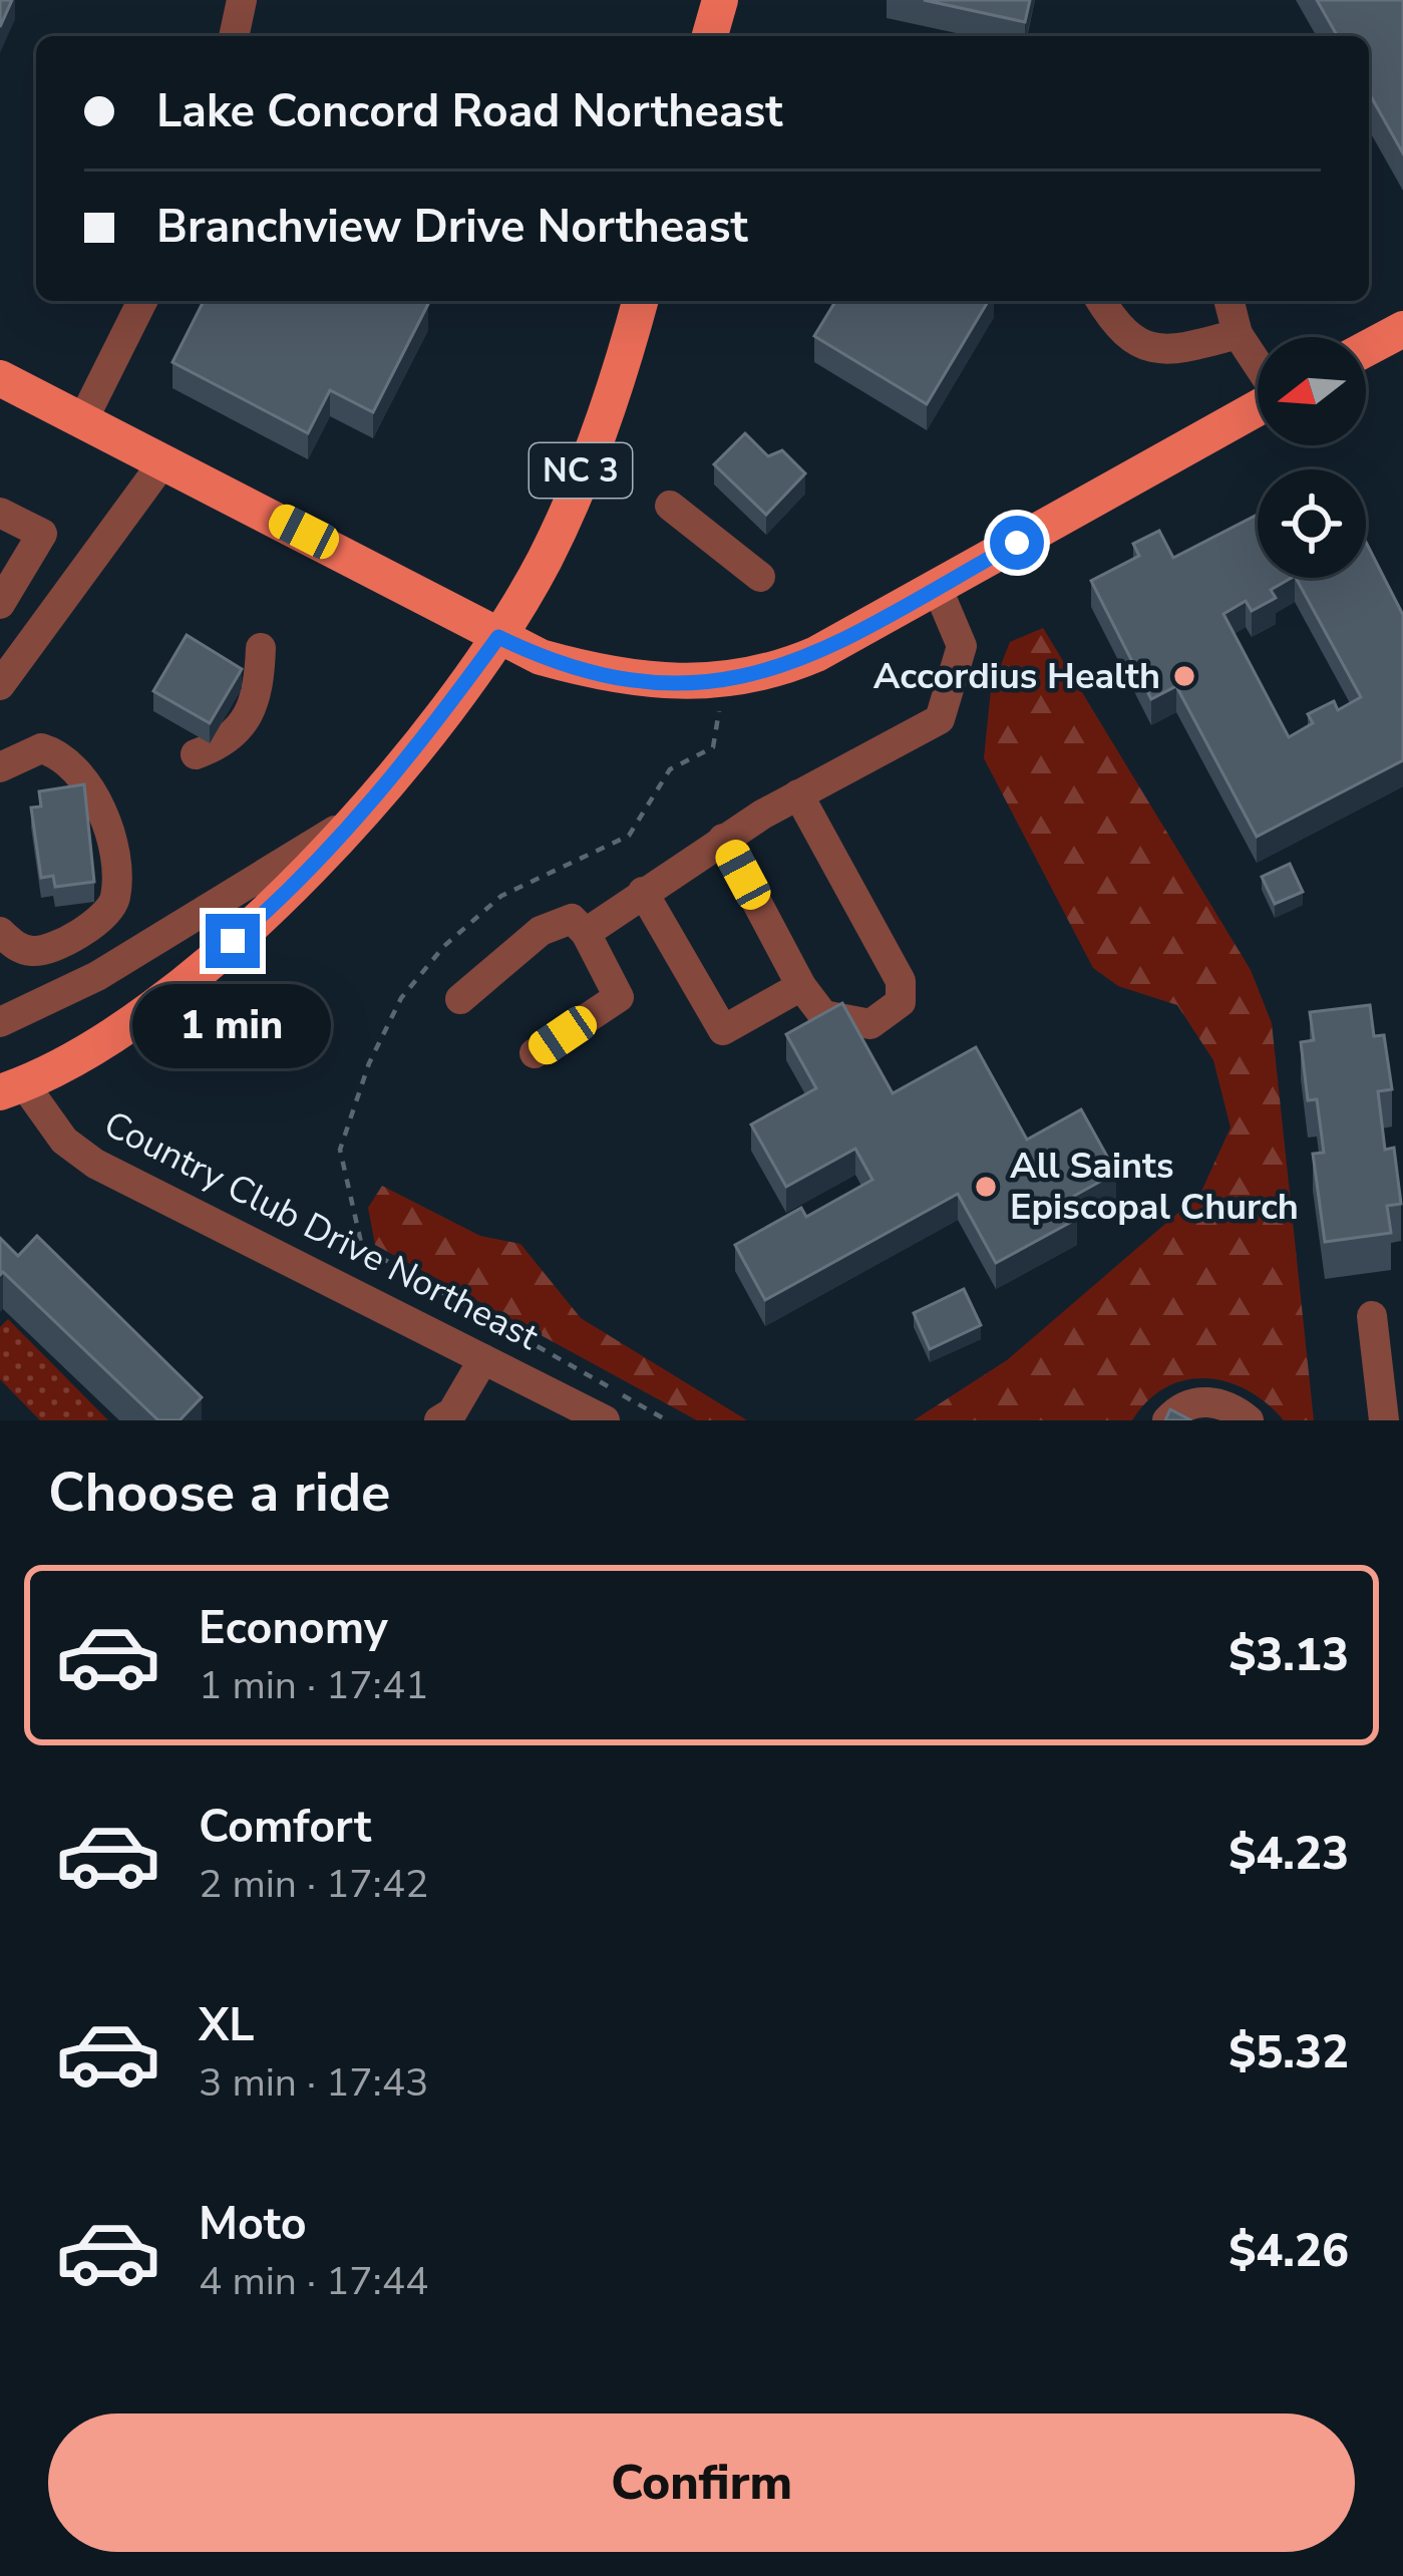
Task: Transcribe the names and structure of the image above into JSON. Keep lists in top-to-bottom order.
{
  "streets": {
    "main road": ["NC 3"],
    "street": ["Country Club Drive Northeast"]
  },
  "crossings": [
    ["NC 3", "Country Club Drive Northeast"]
  ],
  "places": ["Accordius Health", "All Saints Episcopal Church"],
  "north": "left",
  "page": {
    "banner": ["Lake Concord Road Northeast", "Branchview Drive Northeast"],
    "bubble": "1 min",
    "heading": "Choose a ride",
    "list": [
      {
        "name": "Economy",
        "note": "1 min · 17:41",
        "value": "$3.13"
      },
      {
        "name": "Comfort",
        "note": "2 min · 17:42",
        "value": "$4.23"
      },
      {
        "name": "XL",
        "note": "3 min · 17:43",
        "value": "$5.32"
      },
      {
        "name": "Moto",
        "note": "4 min · 17:44",
        "value": "$4.26"
      }
    ],
    "buttons": "Confirm"
  }
}
